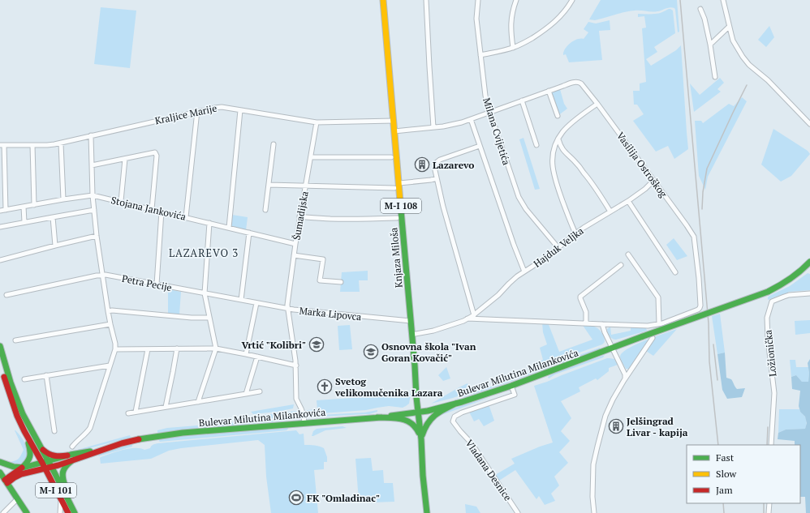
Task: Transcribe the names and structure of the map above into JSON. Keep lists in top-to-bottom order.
{
  "streets": {
    "main road": [
      "M-I 108",
      "Knjaza Miloša",
      "Bulevar Milutina Milankovića",
      "M-I 101"
    ],
    "street": [
      "Kraljice Marije",
      "Milana Cvijetića",
      "Vasilija Ostroškog",
      "Stojana Jankovića",
      "Šumadijska",
      "Hajduk Veljka",
      "Petra Pecije",
      "Marka Lipovca",
      "Ložionička",
      "Vladana Desnice"
    ]
  },
  "crossings": [
    ["Kraljice Marije", "Šumadijska"],
    ["Kraljice Marije", "Knjaza Miloša"],
    ["Milana Cvijetića", "Vasilija Ostroškog"],
    ["Milana Cvijetića", "Hajduk Veljka"],
    ["Vasilija Ostroškog", "Hajduk Veljka"],
    ["Vasilija Ostroškog", "Knjaza Miloša"],
    ["Stojana Jankovića", "Šumadijska"],
    ["Šumadijska", "Petra Pecije"],
    ["Šumadijska", "Marka Lipovca"],
    ["Hajduk Veljka", "Knjaza Miloša"],
    ["Knjaza Miloša", "Marka Lipovca"],
    ["Knjaza Miloša", "Bulevar Milutina Milankovića"],
    ["Petra Pecije", "Marka Lipovca"],
    ["Marka Lipovca", "Bulevar Milutina Milankovića"],
    ["Bulevar Milutina Milankovića", "Vladana Desnice"],
    ["Bulevar Milutina Milankovića", "M-I 101"]
  ],
  "districts": ["LAZAREVO 3"],
  "places": {
    "building": ["Lazarevo", "Jelšingrad Livar - kapija"],
    "school or university": ["Vrtić \"Kolibri\"", "Osnovna škola \"Ivan Goran Kovačić\""],
    "church": ["Svetog velikomučenika Lazara"],
    "sports": ["FK \"Omladinac\""]
  },
  "legend": ["Fast", "Slow", "Jam"]
}
